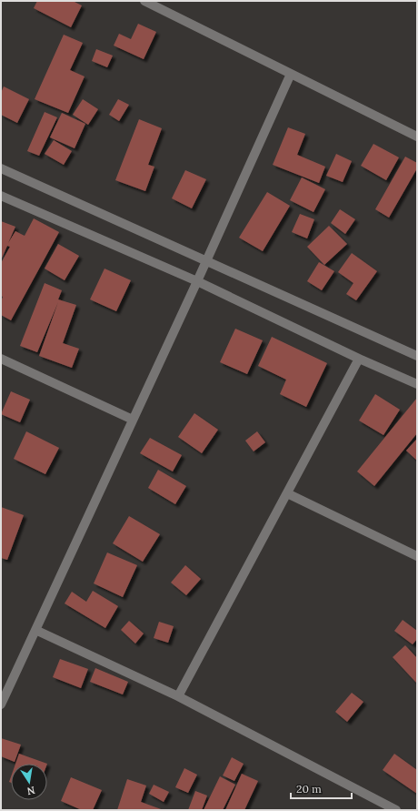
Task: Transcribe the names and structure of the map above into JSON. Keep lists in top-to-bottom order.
{
  "scale_bar": "20 m",
  "north": "bottom"
}
